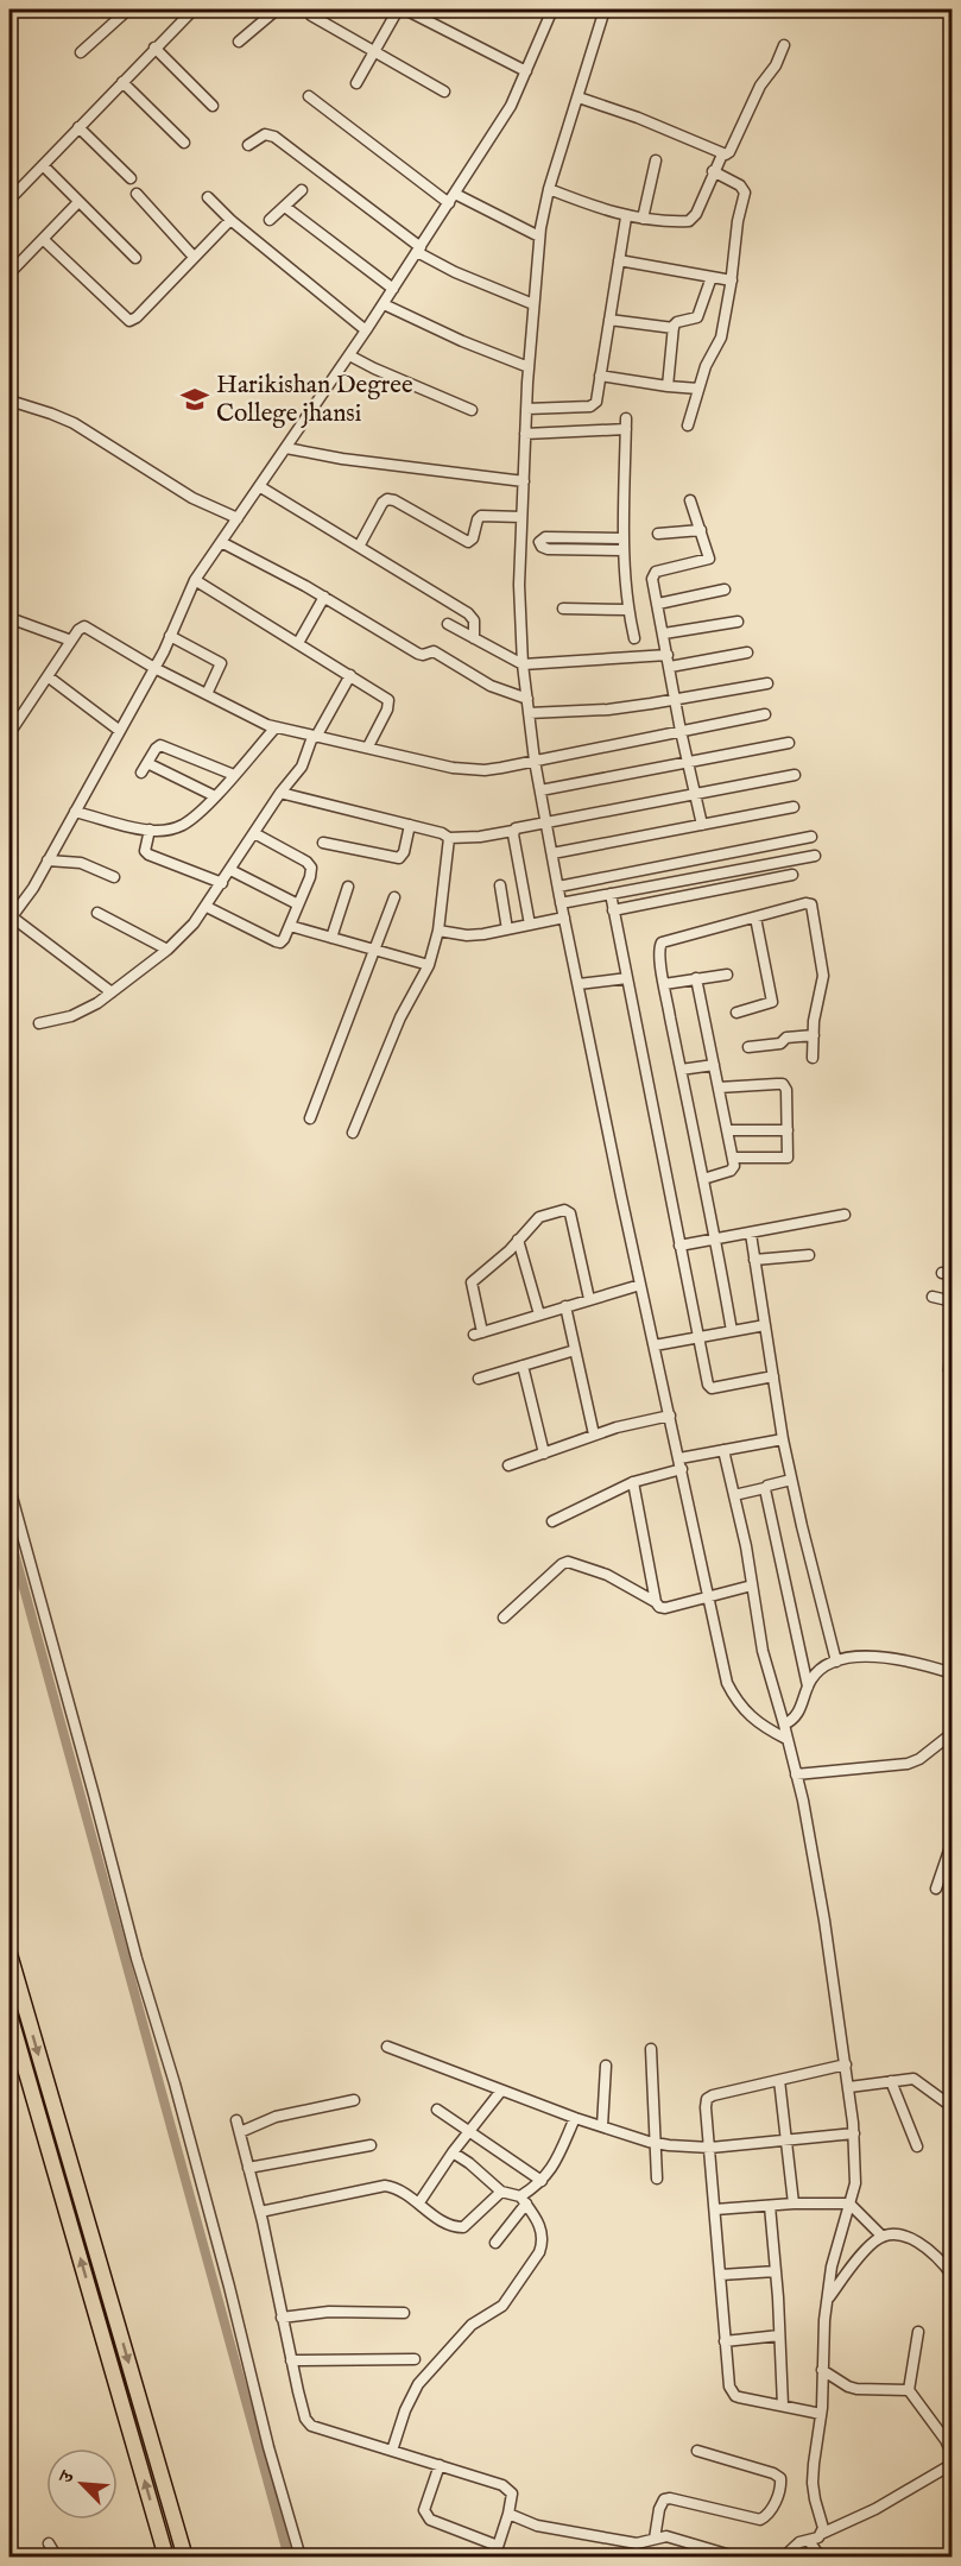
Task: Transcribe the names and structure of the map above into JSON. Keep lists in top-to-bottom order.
{
  "places": {
    "school or university": ["Harikishan Degree College jhansi"]
  },
  "north": "top left"
}
